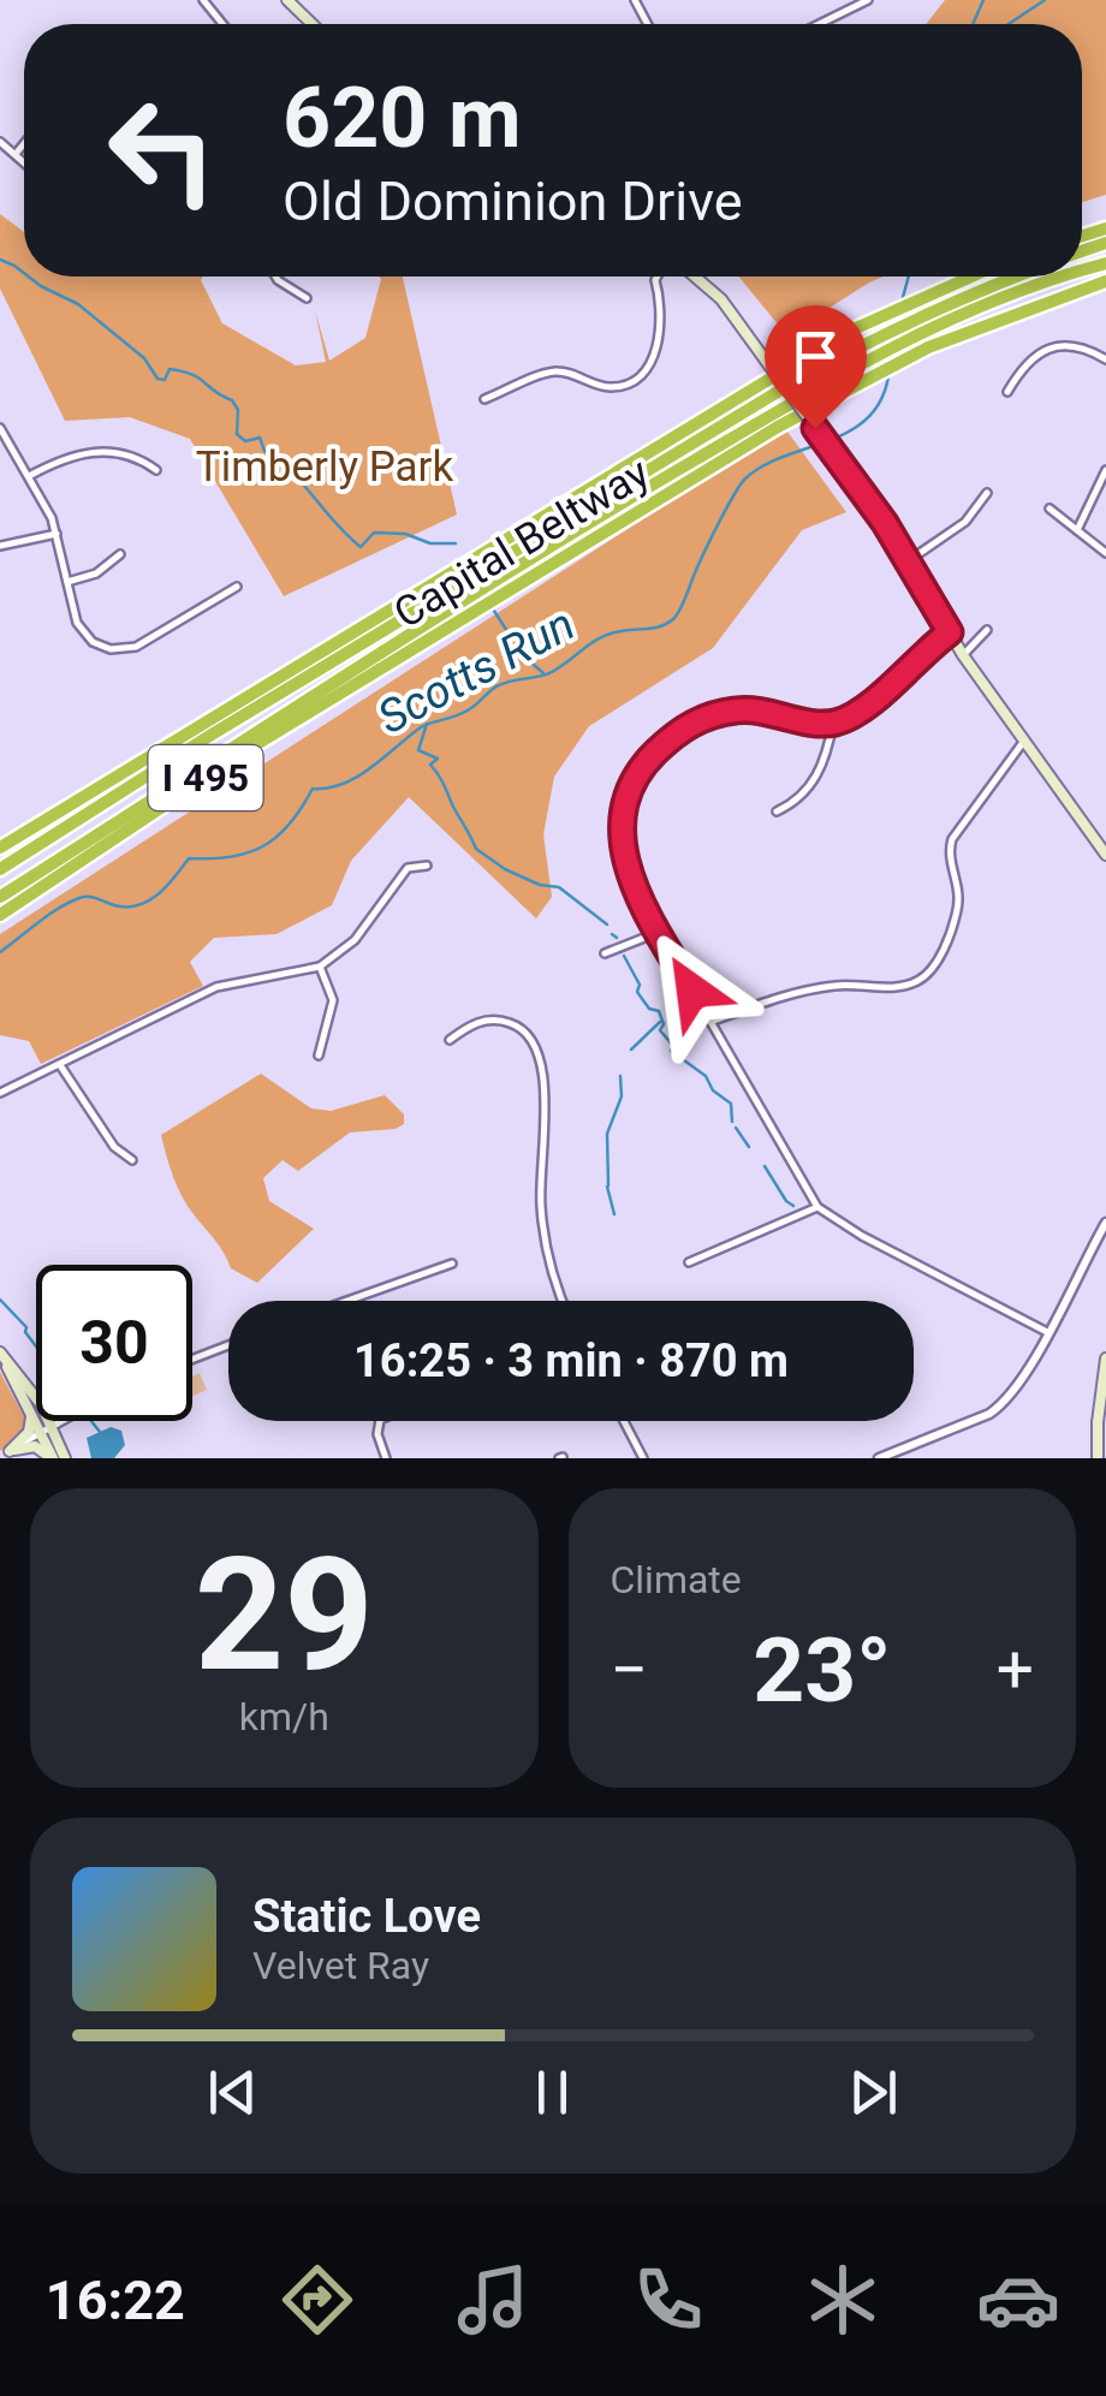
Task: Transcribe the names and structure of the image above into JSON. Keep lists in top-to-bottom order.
{
  "streets": {
    "highway": ["Capital Beltway", "I 495"]
  },
  "water": ["Scotts Run"],
  "parks": ["Timberly Park"],
  "page": {
    "turn": ["620 m", "Old Dominion Drive"],
    "limit": "30",
    "trip": "16:25 · 3 min · 870 m",
    "tile": [
      ["29", "km/h"],
      "Climate"
    ],
    "heat": ["−", "23°", "+"],
    "song": ["Static Love", "Velvet Ray"],
    "tabs": "16:22"
  }
}
